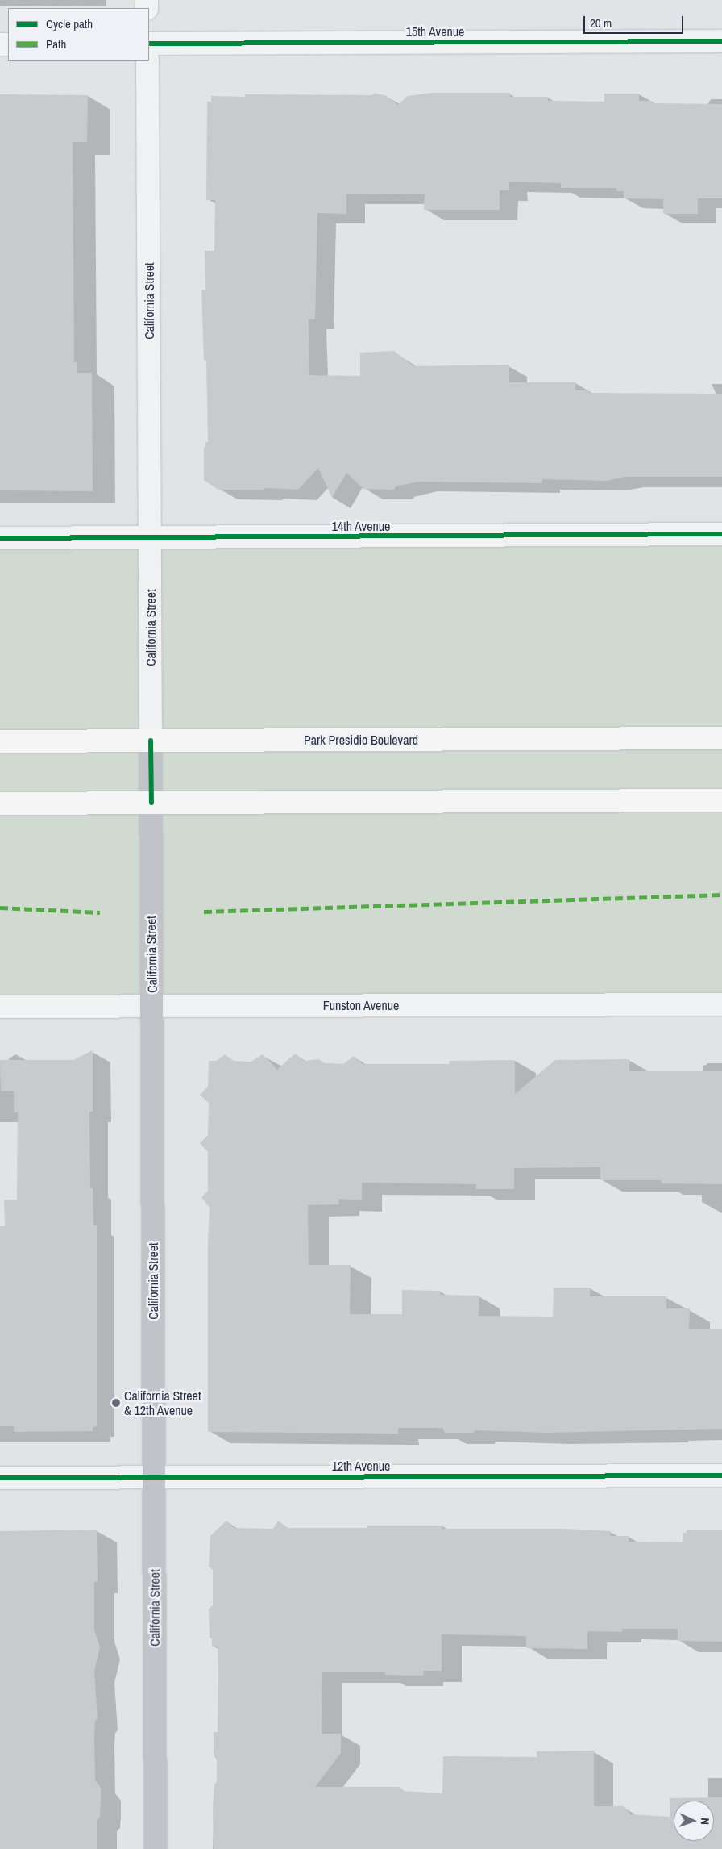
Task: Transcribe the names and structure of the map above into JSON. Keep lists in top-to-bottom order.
{
  "streets": {
    "highway": ["Park Presidio Boulevard"],
    "main road": ["California Street"],
    "street": [
      "15th Avenue",
      "14th Avenue",
      "Funston Avenue",
      "12th Avenue"
    ]
  },
  "crossings": [
    ["California Street", "14th Avenue"],
    ["California Street", "Park Presidio Boulevard"],
    ["California Street", "Funston Avenue"],
    ["California Street", "12th Avenue"]
  ],
  "places": ["California Street & 12th Avenue"],
  "legend": ["Cycle path", "Path"],
  "scale_bar": "20 m",
  "north": "right"
}
